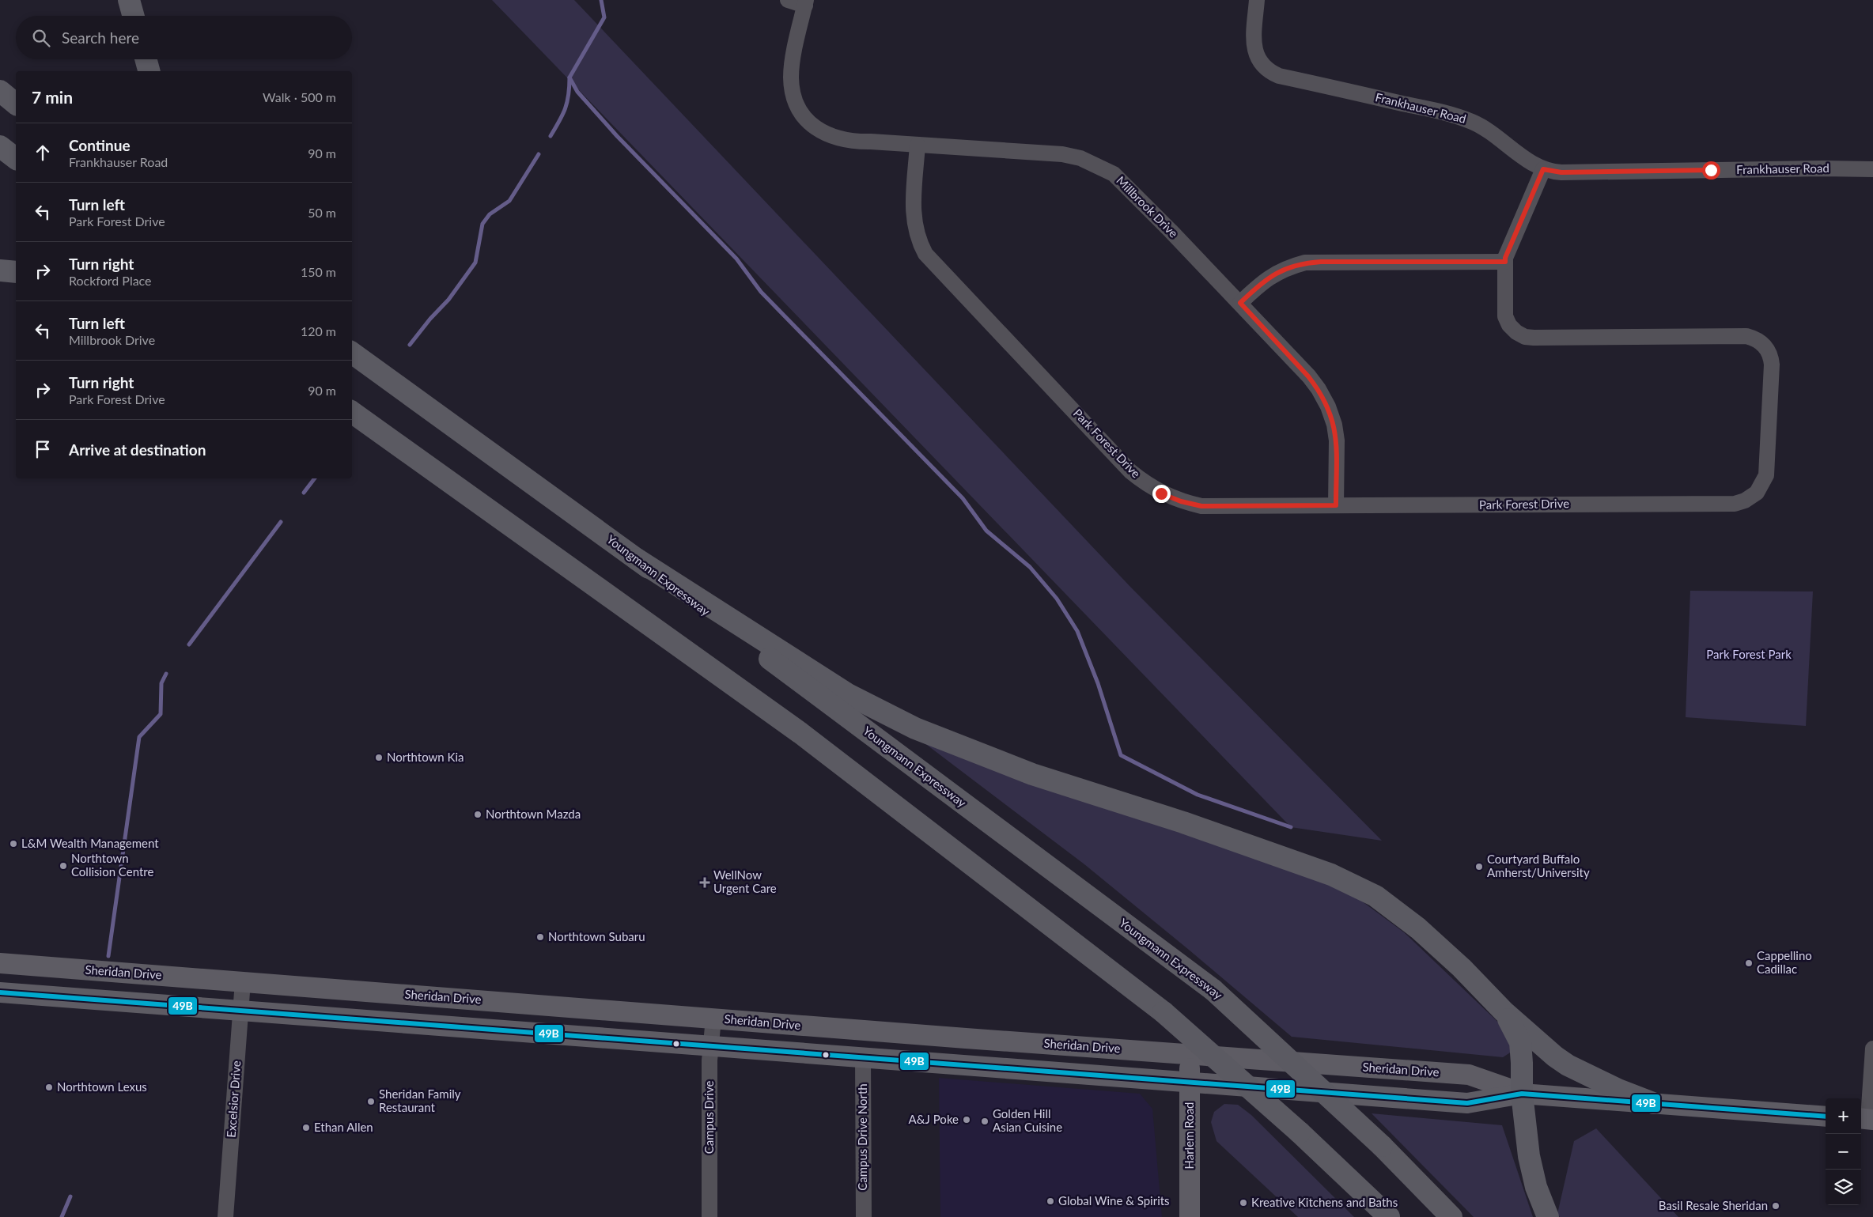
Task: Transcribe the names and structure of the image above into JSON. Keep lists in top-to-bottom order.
{
  "streets": {
    "highway": ["Youngmann Expressway"],
    "main road": ["Sheridan Drive", "Harlem Road"],
    "street": [
      "Frankhauser Road",
      "Millbrook Drive",
      "Park Forest Drive",
      "Excelsior Drive",
      "Campus Drive",
      "Campus Drive North"
    ]
  },
  "crossings": [
    ["Frankhauser Road", "Park Forest Drive"],
    ["Millbrook Drive", "Park Forest Drive"],
    ["Sheridan Drive", "Excelsior Drive"],
    ["Sheridan Drive", "Campus Drive"],
    ["Sheridan Drive", "Harlem Road"],
    ["Sheridan Drive", "Campus Drive North"]
  ],
  "parks": ["Park Forest Park"],
  "places": {
    "other": [
      "Northtown Kia",
      "Northtown Mazda",
      "L&M Wealth Management",
      "Northtown Collision Centre",
      "Courtyard Buffalo Amherst/University",
      "Northtown Subaru",
      "Cappellino Cadillac",
      "Northtown Lexus",
      "Sheridan Family Restaurant",
      "A&J Poke",
      "Golden Hill Asian Cuisine",
      "Ethan Allen",
      "Global Wine & Spirits",
      "Kreative Kitchens and Baths",
      "Basil Resale Sheridan"
    ],
    "health": ["WellNow Urgent Care"]
  },
  "lines": ["transit line 49B"],
  "page": {
    "search": "Search here",
    "heading": ["7 min", "Walk · 500 m"],
    "list": [
      ["Continue", "Frankhauser Road", "90 m"],
      ["Turn left", "Park Forest Drive", "50 m"],
      ["Turn right", "Rockford Place", "150 m"],
      ["Turn left", "Millbrook Drive", "120 m"],
      ["Turn right", "Park Forest Drive", "90 m"],
      "Arrive at destination"
    ],
    "map_buttons": ["+", "−"]
  }
}
